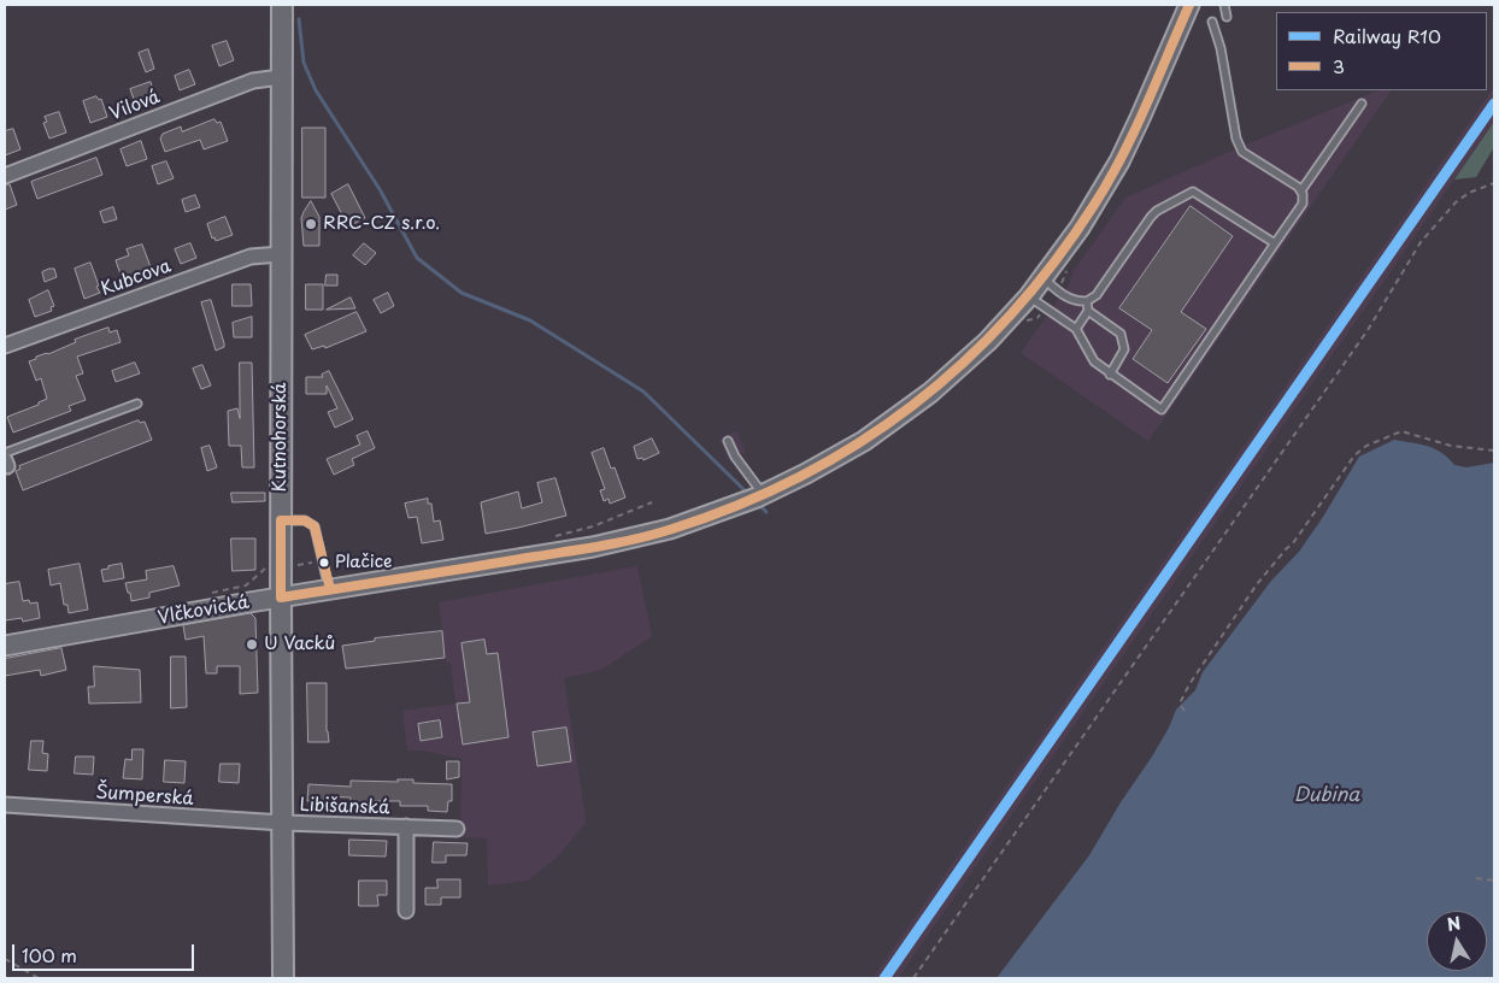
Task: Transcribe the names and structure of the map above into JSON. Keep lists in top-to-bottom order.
{
  "streets": {
    "main road": ["Kutnohorská"],
    "street": [
      "Vilová",
      "Kubcova",
      "Vlčkovická",
      "Šumperská",
      "Libišanská"
    ]
  },
  "crossings": [
    ["Vilová", "Kutnohorská"],
    ["Kubcova", "Kutnohorská"],
    ["Kutnohorská", "Vlčkovická"],
    ["Kutnohorská", "Šumperská"],
    ["Kutnohorská", "Libišanská"],
    ["Šumperská", "Libišanská"]
  ],
  "water": ["Dubina"],
  "places": ["RRC-CZ s.r.o.", "Plačice", "U Vacků"],
  "lines": ["transit line 3", "rail line R10"],
  "legend": ["Railway R10", "3"],
  "scale_bar": "100 m",
  "north": "top"
}
